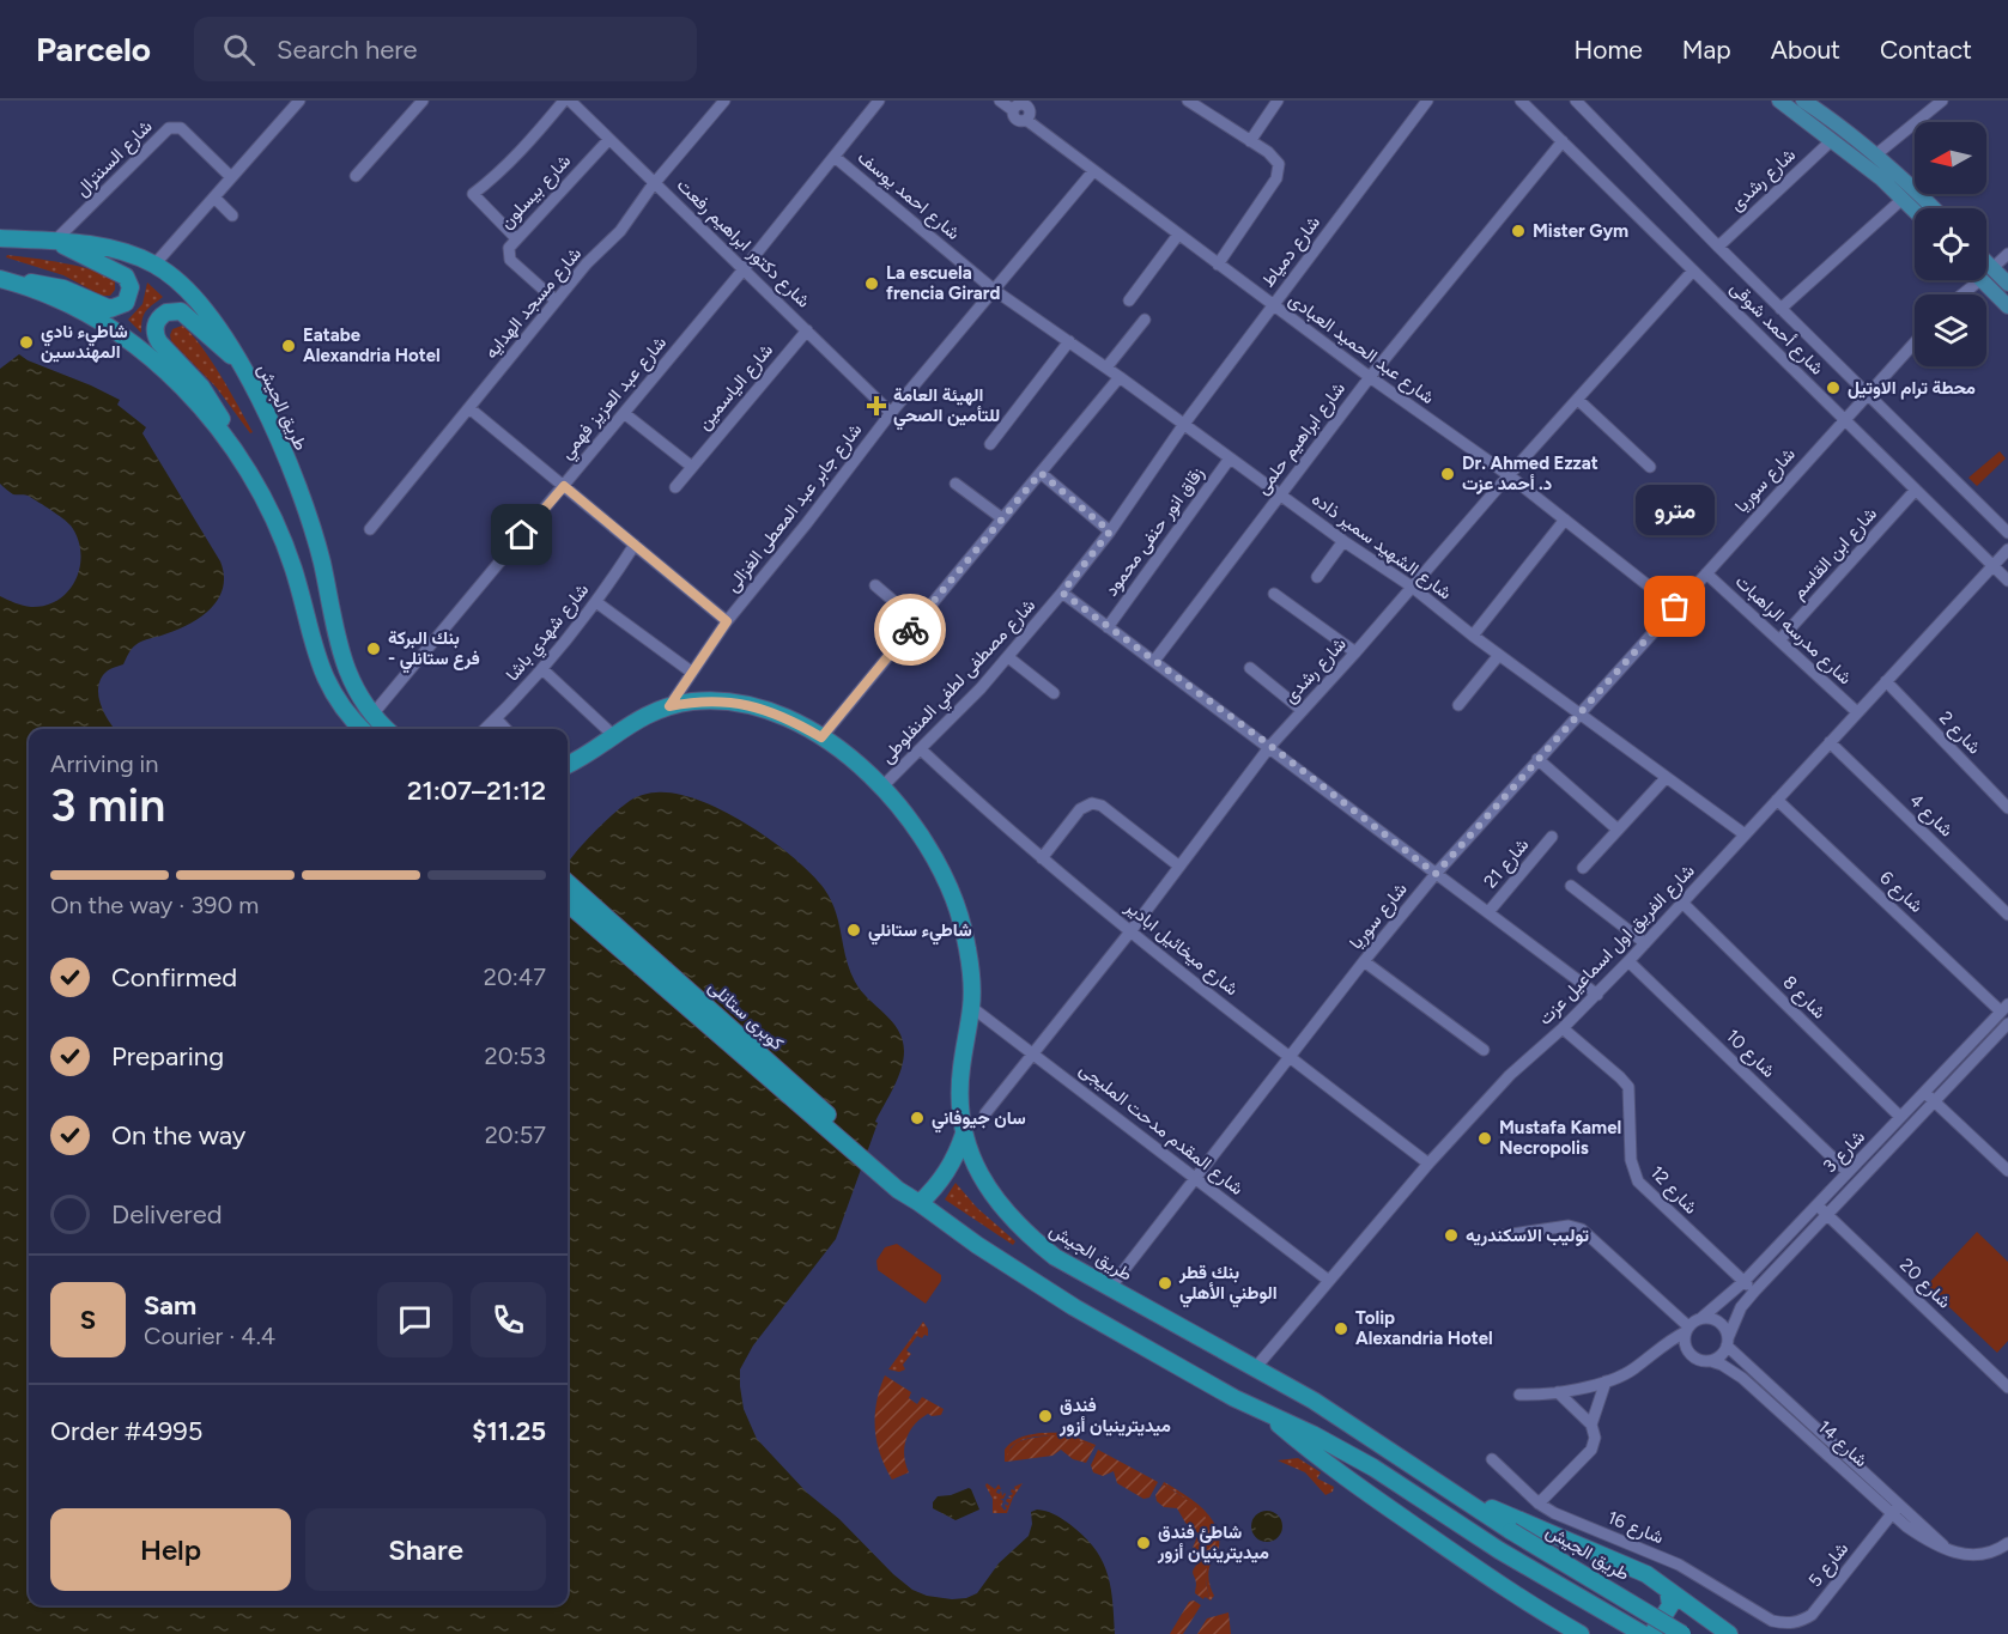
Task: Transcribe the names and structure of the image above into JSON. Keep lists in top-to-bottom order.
{
  "streets": {
    "highway": ["طريق الجيش", "كوبرى ستانلى"],
    "street": [
      "شارع السنترال",
      "شارع رشدى",
      "شارع بيسلون",
      "شارع احمد يوسف",
      "شارع دكتور ابراهيم رفعت",
      "شارع دمياط",
      "شارع مسجد الهدايه",
      "شارع أحمد شوقى",
      "شارع عبد الحميد العبادى",
      "شارع الياسمين",
      "شارع عبد العزيز فهمي",
      "شارع ابراهيم حلمى",
      "شارع سوريا",
      "شارع جابر عبد المعطى الغزالى",
      "زقاق انور حنفى محمود",
      "شارع الشهيد سمير ذاده",
      "شارع ابن القاسم",
      "شارع مدرسه الراهبات",
      "شارع شهدي باشا",
      "شارع مصطفى لطفي المنفلوطى",
      "شارع 2",
      "شارع 4",
      "شارع 21",
      "شارع 6",
      "شارع الفريق اول اسماعيل عزت",
      "شارع ميخائيل ابادير",
      "شارع 8",
      "شارع 10",
      "شارع المقدم مدحت المليجى",
      "شارع 3",
      "شارع 12",
      "شارع 20",
      "شارع 14",
      "شارع 16",
      "شارع 5"
    ]
  },
  "crossings": [
    ["شارع السنترال", "طريق الجيش"],
    ["شارع رشدى", "شارع أحمد شوقى"],
    ["شارع رشدى", "شارع عبد الحميد العبادى"],
    ["شارع رشدى", "شارع الشهيد سمير ذاده"],
    ["شارع رشدى", "شارع ميخائيل ابادير"],
    ["شارع رشدى", "شارع المقدم مدحت المليجى"],
    ["شارع بيسلون", "شارع دكتور ابراهيم رفعت"],
    ["شارع بيسلون", "شارع مسجد الهدايه"],
    ["شارع احمد يوسف", "شارع عبد العزيز فهمي"],
    ["شارع احمد يوسف", "شارع جابر عبد المعطى الغزالى"],
    ["شارع احمد يوسف", "شارع الشهيد سمير ذاده"],
    ["شارع دكتور ابراهيم رفعت", "شارع مسجد الهدايه"],
    ["شارع دكتور ابراهيم رفعت", "شارع الياسمين"],
    ["شارع دكتور ابراهيم رفعت", "شارع عبد العزيز فهمي"],
    ["شارع دكتور ابراهيم رفعت", "شارع جابر عبد المعطى الغزالى"],
    ["شارع دمياط", "شارع عبد الحميد العبادى"],
    ["شارع دمياط", "شارع الشهيد سمير ذاده"],
    ["شارع دمياط", "شارع مصطفى لطفي المنفلوطى"],
    ["شارع أحمد شوقى", "شارع ابراهيم حلمى"],
    ["شارع أحمد شوقى", "شارع سوريا"],
    ["شارع أحمد شوقى", "شارع ابن القاسم"],
    ["شارع أحمد شوقى", "شارع الفريق اول اسماعيل عزت"],
    ["شارع عبد الحميد العبادى", "شارع ابراهيم حلمى"],
    ["شارع عبد الحميد العبادى", "شارع سوريا"],
    ["شارع عبد الحميد العبادى", "شارع جابر عبد المعطى الغزالى"],
    ["شارع عبد العزيز فهمي", "طريق الجيش"],
    ["طريق الجيش", "شارع سوريا"],
    ["طريق الجيش", "شارع جابر عبد المعطى الغزالى"],
    ["طريق الجيش", "شارع مصطفى لطفي المنفلوطى"],
    ["طريق الجيش", "شارع الفريق اول اسماعيل عزت"],
    ["طريق الجيش", "شارع المقدم مدحت المليجى"],
    ["شارع ابراهيم حلمى", "شارع الشهيد سمير ذاده"],
    ["شارع سوريا", "شارع الشهيد سمير ذاده"],
    ["شارع سوريا", "شارع مدرسه الراهبات"],
    ["شارع سوريا", "شارع ميخائيل ابادير"],
    ["شارع سوريا", "شارع المقدم مدحت المليجى"],
    ["شارع جابر عبد المعطى الغزالى", "شارع الشهيد سمير ذاده"],
    ["زقاق انور حنفى محمود", "شارع الشهيد سمير ذاده"],
    ["شارع الشهيد سمير ذاده", "شارع مصطفى لطفي المنفلوطى"],
    ["شارع الشهيد سمير ذاده", "شارع الفريق اول اسماعيل عزت"],
    ["شارع ابن القاسم", "شارع مدرسه الراهبات"],
    ["شارع مدرسه الراهبات", "شارع الفريق اول اسماعيل عزت"],
    ["شارع مصطفى لطفي المنفلوطى", "شارع ميخائيل ابادير"],
    ["شارع 2", "شارع الفريق اول اسماعيل عزت"],
    ["شارع 4", "شارع الفريق اول اسماعيل عزت"],
    ["شارع 6", "شارع الفريق اول اسماعيل عزت"],
    ["شارع 6", "شارع 3"],
    ["شارع الفريق اول اسماعيل عزت", "شارع ميخائيل ابادير"],
    ["شارع الفريق اول اسماعيل عزت", "شارع 8"],
    ["شارع الفريق اول اسماعيل عزت", "شارع 10"],
    ["شارع الفريق اول اسماعيل عزت", "شارع المقدم مدحت المليجى"],
    ["شارع الفريق اول اسماعيل عزت", "شارع 12"],
    ["شارع 8", "شارع 3"],
    ["شارع 10", "شارع 3"],
    ["شارع 3", "شارع 12"],
    ["شارع 3", "شارع 20"],
    ["شارع 3", "شارع 14"],
    ["شارع 14", "شارع 5"],
    ["شارع 16", "شارع 5"]
  ],
  "places": {
    "other": [
      "Mister Gym",
      "La escuela frencia Girard",
      "شاطيء نادي المهندسين",
      "Eatabe Alexandria Hotel",
      "محطة ترام الاوتيل",
      "Dr. Ahmed Ezzat د. أحمد عزت",
      "مترو",
      "بنك البركة - فرع ستانلي",
      "شاطيء ستانلي",
      "سان جيوفاني",
      "Mustafa Kamel Necropolis",
      "توليب الاسكندريه",
      "بنك قطر الوطني الأهلي",
      "Tolip Alexandria Hotel",
      "فندق ميديترينيان أزور",
      "شاطئ فندق ميديترينيان أزور"
    ],
    "health": ["الهيئة العامة للتأمين الصحي"]
  },
  "north": "left",
  "page": {
    "header": "Parcelo",
    "search": "Search here",
    "nav": [
      "Home",
      "Map",
      "About",
      "Contact"
    ],
    "bubble": "مترو",
    "heading": ["3 min", "Arriving in", "21:07–21:12"],
    "panel": [
      "Sam",
      "Courier · 4.4",
      "Order #4995",
      "$11.25"
    ],
    "bar": "On the way · 390 m",
    "list": [
      ["Confirmed", "20:47"],
      ["Preparing", "20:53"],
      ["On the way", "20:57"],
      "Delivered"
    ],
    "round": "S",
    "buttons": ["Help", "Share"]
  }
}
